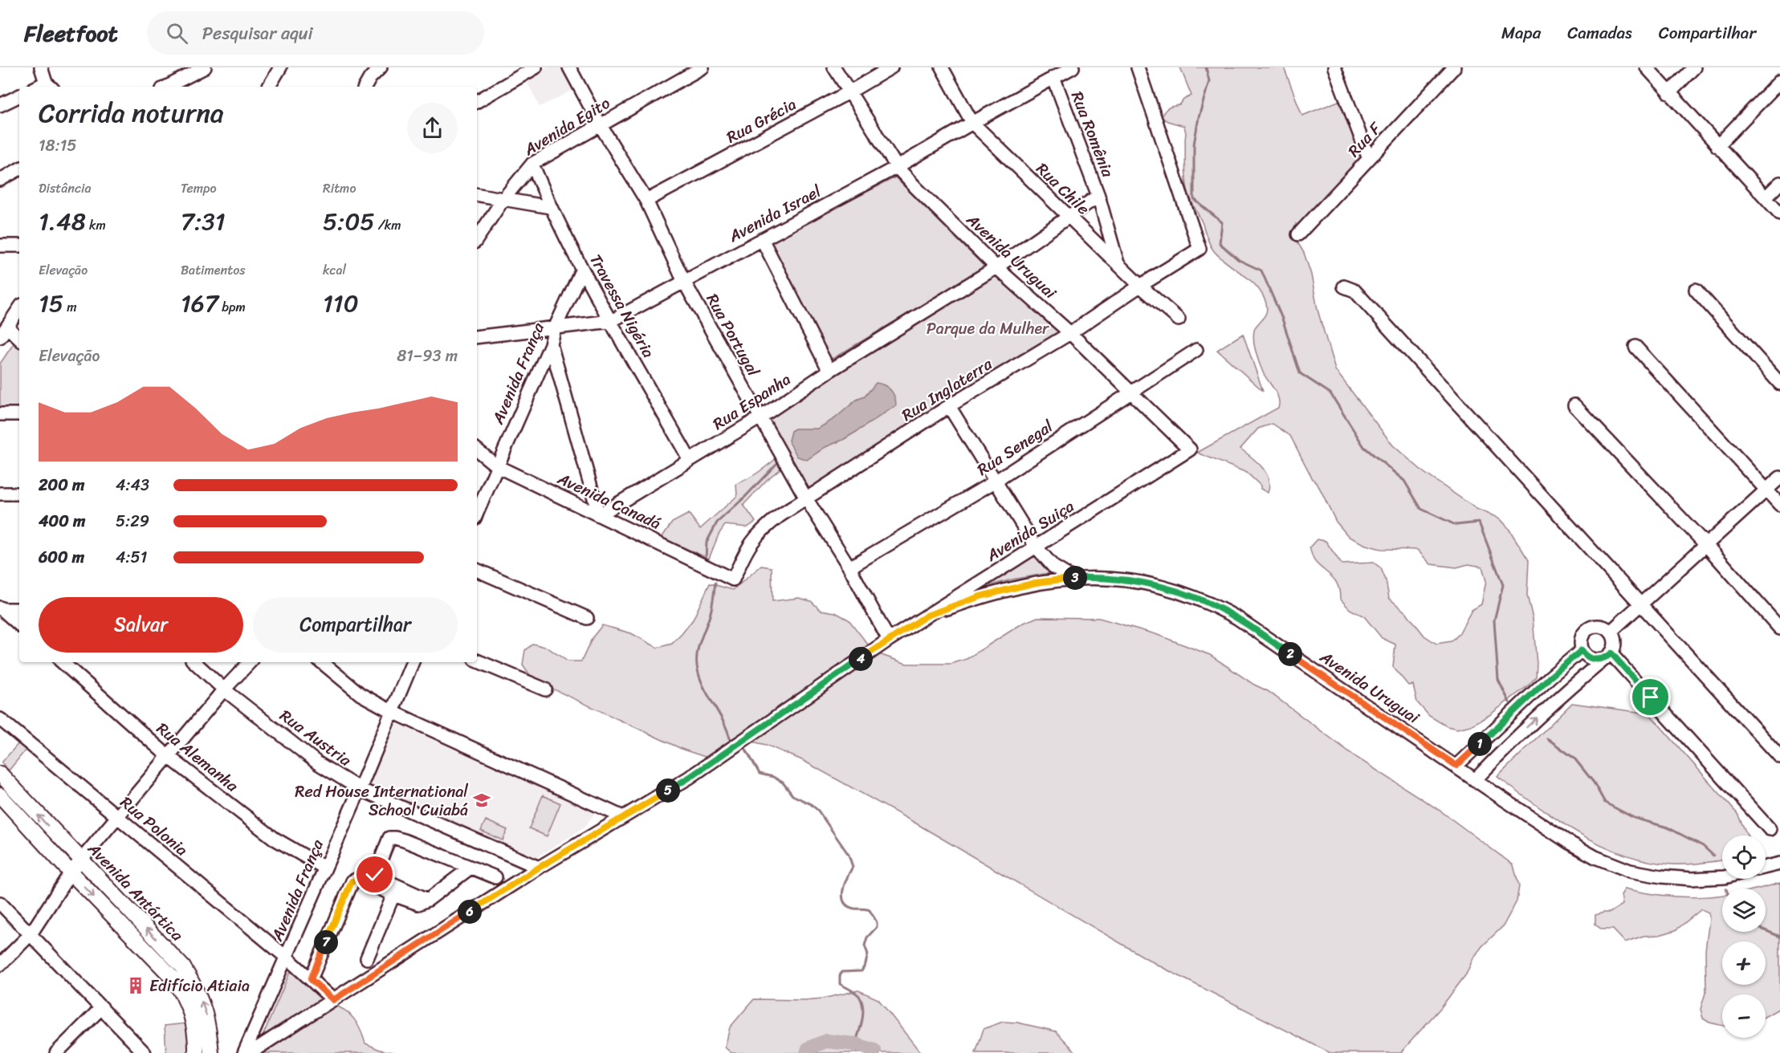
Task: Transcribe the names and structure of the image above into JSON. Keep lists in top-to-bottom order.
{
  "streets": {
    "main road": ["Avenida Antártica"],
    "street": [
      "Rua Grécia",
      "Avenida Egito",
      "Rua Romênia",
      "Rua F",
      "Rua Chile",
      "Avenida Israel",
      "Avenida Uruguai",
      "Travessa Nigéria",
      "Rua Portugal",
      "Avenida França",
      "Rua Inglaterra",
      "Rua Espanha",
      "Rua Senegal",
      "Avenida Canadá",
      "Avenida Suiça",
      "Rua Austria",
      "Rua Alemanha",
      "Rua Polonia"
    ]
  },
  "crossings": [
    ["Rua Grécia", "Avenida Uruguai"],
    ["Rua Grécia", "Rua Portugal"],
    ["Avenida Egito", "Travessa Nigéria"],
    ["Avenida Egito", "Rua Portugal"],
    ["Rua Romênia", "Rua Chile"],
    ["Rua Romênia", "Avenida Israel"],
    ["Rua Romênia", "Rua Espanha"],
    ["Rua Chile", "Avenida Israel"],
    ["Rua Chile", "Rua Inglaterra"],
    ["Rua Chile", "Rua Espanha"],
    ["Avenida Israel", "Avenida Uruguai"],
    ["Avenida Israel", "Travessa Nigéria"],
    ["Avenida Israel", "Rua Portugal"],
    ["Avenida Israel", "Avenida França"],
    ["Avenida Uruguai", "Rua Inglaterra"],
    ["Avenida Uruguai", "Rua Espanha"],
    ["Avenida Uruguai", "Rua Senegal"],
    ["Avenida Uruguai", "Avenida Suiça"],
    ["Travessa Nigéria", "Avenida França"],
    ["Travessa Nigéria", "Rua Espanha"],
    ["Rua Portugal", "Rua Inglaterra"],
    ["Rua Portugal", "Rua Espanha"],
    ["Rua Portugal", "Rua Senegal"],
    ["Rua Portugal", "Avenida Suiça"],
    ["Avenida França", "Avenida Canadá"],
    ["Avenida França", "Avenida Suiça"],
    ["Avenida França", "Rua Austria"],
    ["Avenida França", "Rua Alemanha"],
    ["Avenida França", "Rua Polonia"],
    ["Rua Inglaterra", "Avenida Canadá"],
    ["Rua Espanha", "Avenida Canadá"],
    ["Avenida Suiça", "Rua Austria"]
  ],
  "parks": ["Parque da Mulher"],
  "places": {
    "school or university": ["Red House International School Cuiabá"],
    "building": ["Edifício Atiaia"]
  },
  "page": {
    "header": "Fleetfoot",
    "search": "Pesquisar aqui",
    "nav": ["Mapa", "Camadas", "Compartilhar"],
    "heading": ["Corrida noturna", "18:15"],
    "stats": [
      ["Distância", "1.48 km"],
      ["Tempo", "7:31"],
      ["Ritmo", "5:05 /km"],
      ["Elevação", "15 m"],
      ["Batimentos", "167 bpm"],
      ["kcal", "110"]
    ],
    "chart": ["Elevação", "81–93 m"],
    "list": [
      {
        "name": "200 m",
        "note": "4:43"
      },
      {
        "name": "400 m",
        "note": "5:29"
      },
      {
        "name": "600 m",
        "note": "4:51"
      }
    ],
    "pins": [
      "3",
      "2",
      "4",
      "1",
      "5",
      "6",
      "7"
    ],
    "buttons": ["Salvar", "Compartilhar"],
    "map_buttons": ["+", "−"]
  }
}
